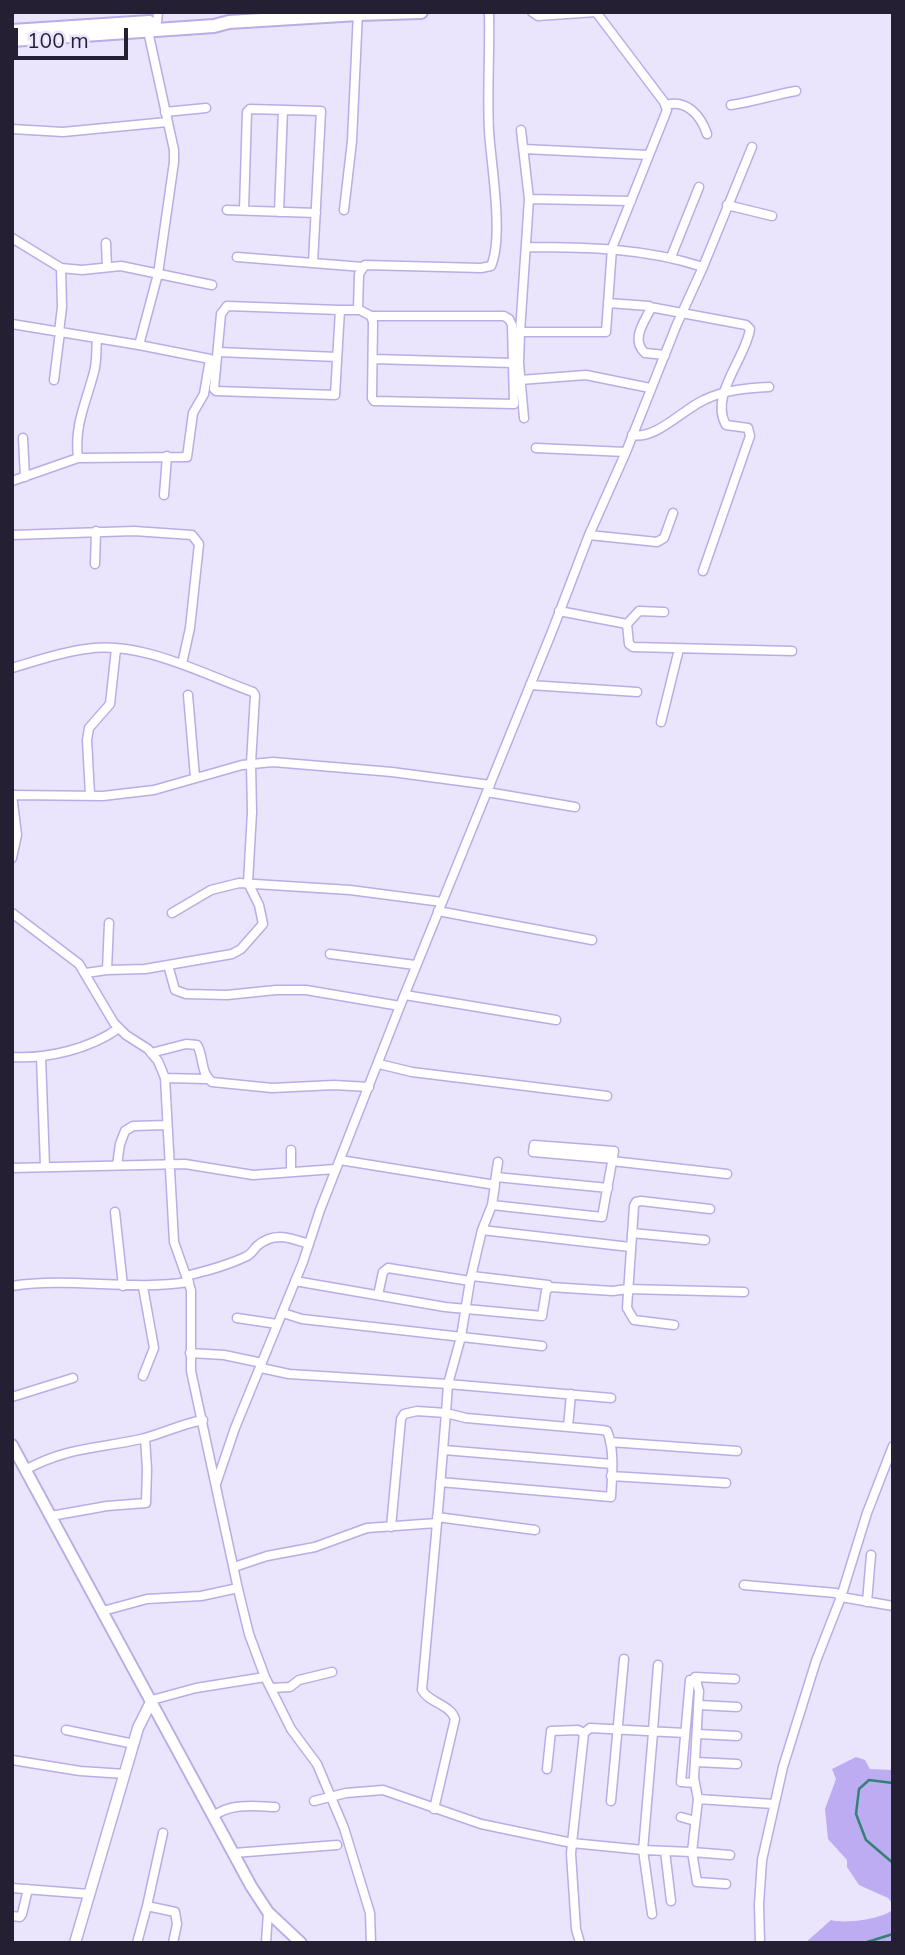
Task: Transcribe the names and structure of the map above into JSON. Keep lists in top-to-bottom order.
{
  "scale_bar": "100 m"
}
